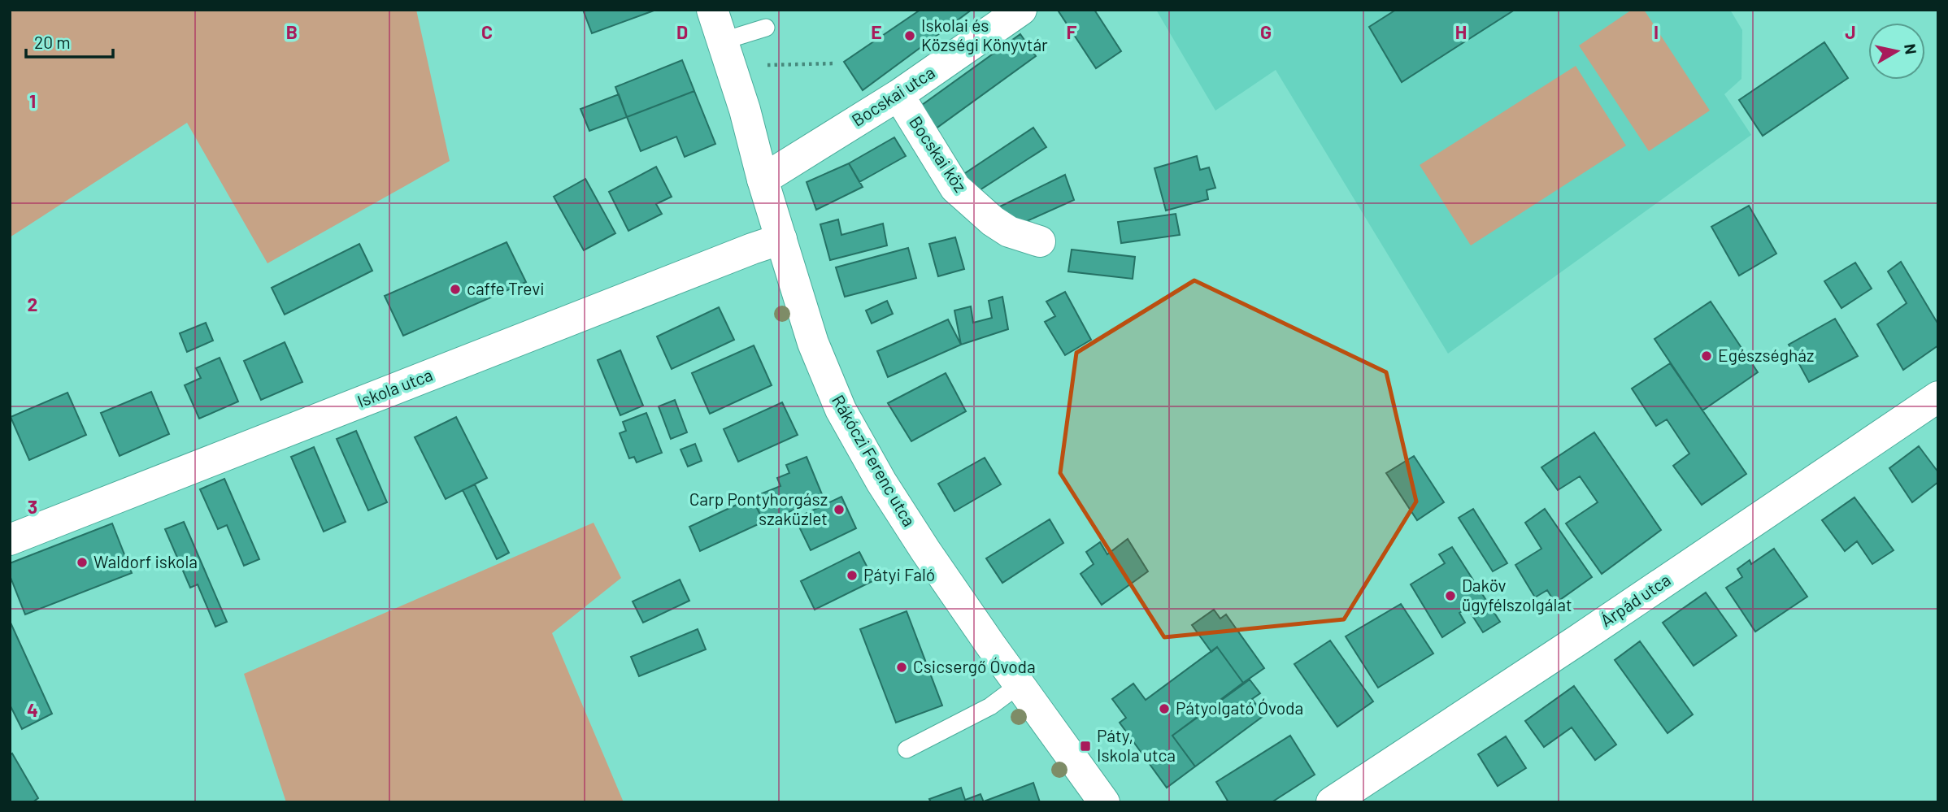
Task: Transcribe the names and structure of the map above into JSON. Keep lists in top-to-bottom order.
{
  "streets": {
    "street": [
      "Bocskai utca",
      "Bocskai köz",
      "Iskola utca",
      "Rákóczi Ferenc utca",
      "Árpád utca"
    ]
  },
  "crossings": [
    ["Bocskai utca", "Bocskai köz"],
    ["Bocskai utca", "Rákóczi Ferenc utca"],
    ["Iskola utca", "Rákóczi Ferenc utca"]
  ],
  "places": {
    "other": [
      "Iskolai és Községi Könyvtár",
      "caffe Trevi",
      "Egészségház",
      "Carp Pontyhorgász szaküzlet",
      "Waldorf iskola",
      "Pátyi Faló",
      "Daköv ügyfélszolgálat",
      "Csicsergő Óvoda",
      "Pátyolgató Óvoda"
    ],
    "transit": ["Páty, Iskola utca"]
  },
  "scale_bar": "20 m",
  "north": "right",
  "grid": {
    "columns": [
      "B",
      "C",
      "D",
      "E",
      "F",
      "G",
      "H",
      "I",
      "J"
    ],
    "rows": [
      "1",
      "2",
      "3",
      "4"
    ]
  }
}
